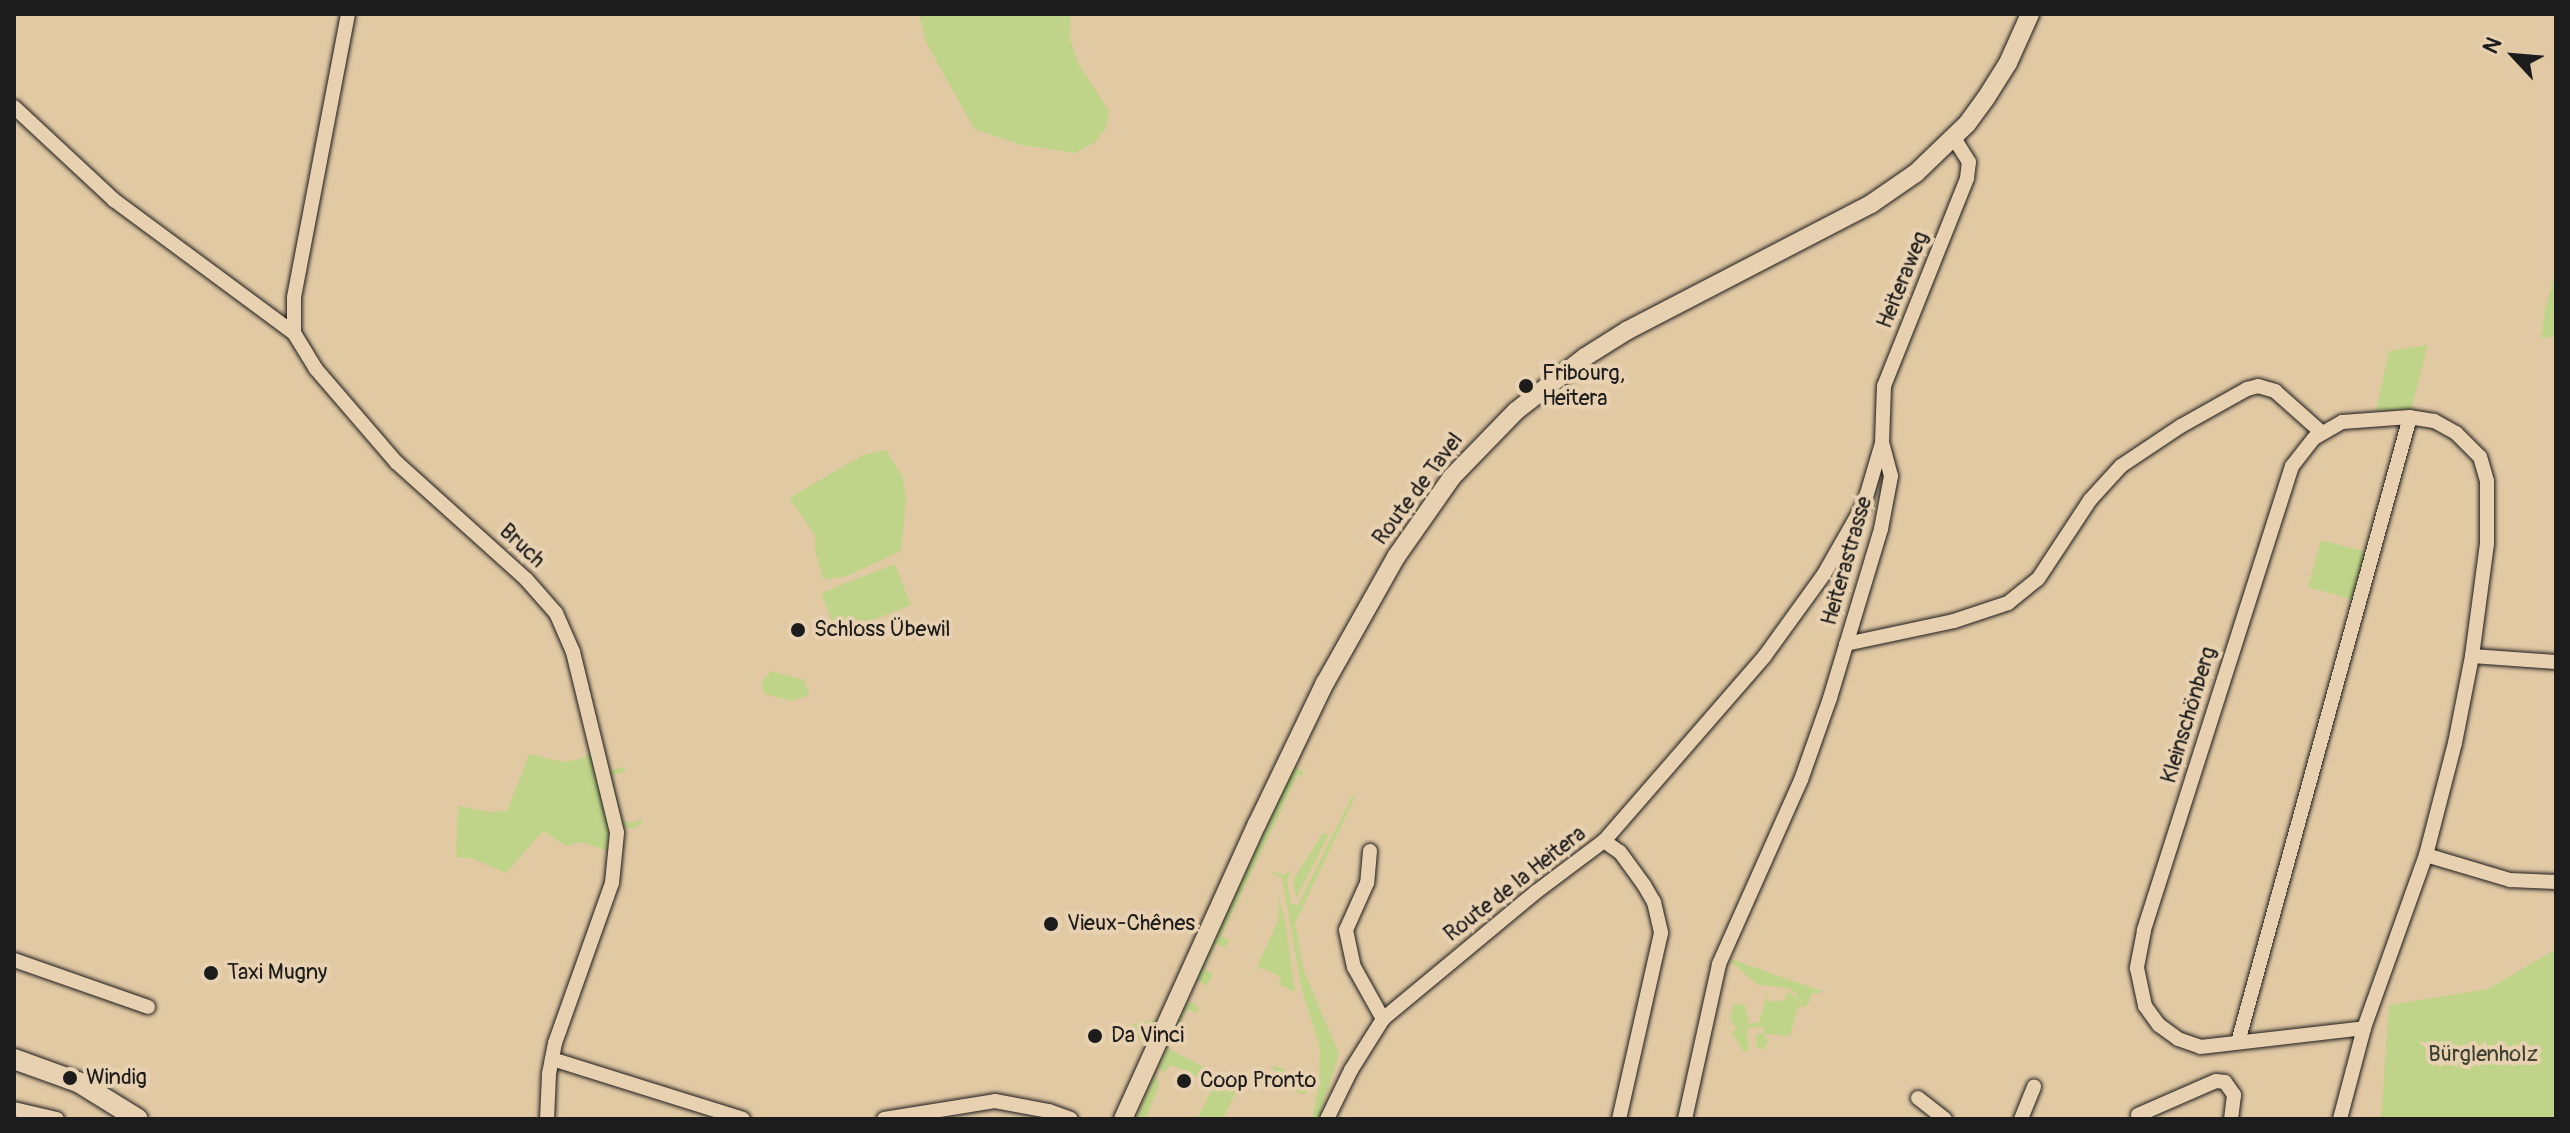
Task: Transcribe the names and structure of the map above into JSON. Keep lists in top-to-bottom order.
{
  "streets": {
    "main road": ["Route de Tavel"],
    "street": [
      "Heiteraweg",
      "Bruch",
      "Heiterastrasse",
      "Kleinschönberg",
      "Route de la Heitera"
    ]
  },
  "crossings": [
    ["Heiteraweg", "Route de Tavel"],
    ["Heiteraweg", "Heiterastrasse"],
    ["Heiterastrasse", "Route de la Heitera"]
  ],
  "parks": ["Bürglenholz"],
  "places": [
    "Fribourg, Heitera",
    "Schloss Übewil",
    "Vieux-Chênes",
    "Taxi Mugny",
    "Da Vinci",
    "Windig",
    "Coop Pronto"
  ],
  "north": "top left"
}
